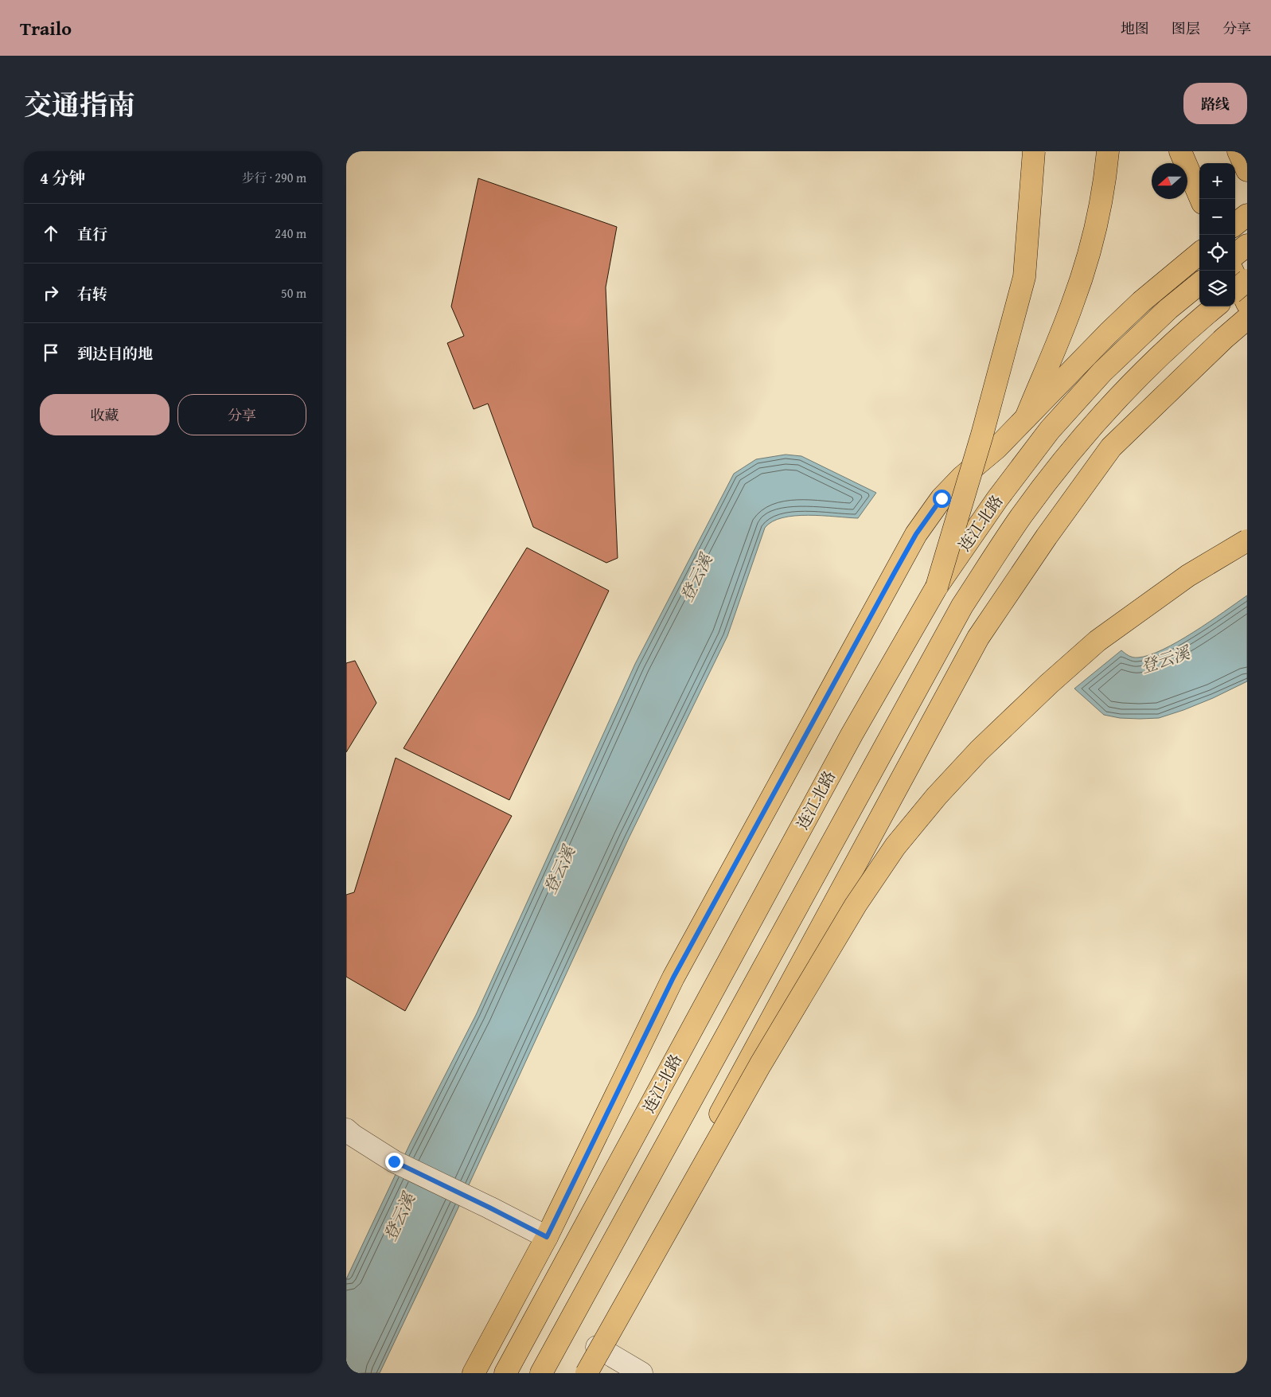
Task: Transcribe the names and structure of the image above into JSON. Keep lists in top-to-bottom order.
{
  "streets": {
    "main road": ["连江北路"]
  },
  "water": ["登云溪"],
  "north": "left",
  "page": {
    "header": "Trailo",
    "nav": ["地图", "图层", "分享"],
    "title": "交通指南",
    "buttons": [
      "路线",
      ["收藏", "分享"]
    ],
    "heading": ["4 分钟", "步行 · 290 m"],
    "map_buttons": ["+", "−"],
    "list": [
      ["直行", "240 m"],
      ["右转", "50 m"],
      "到达目的地"
    ]
  }
}
